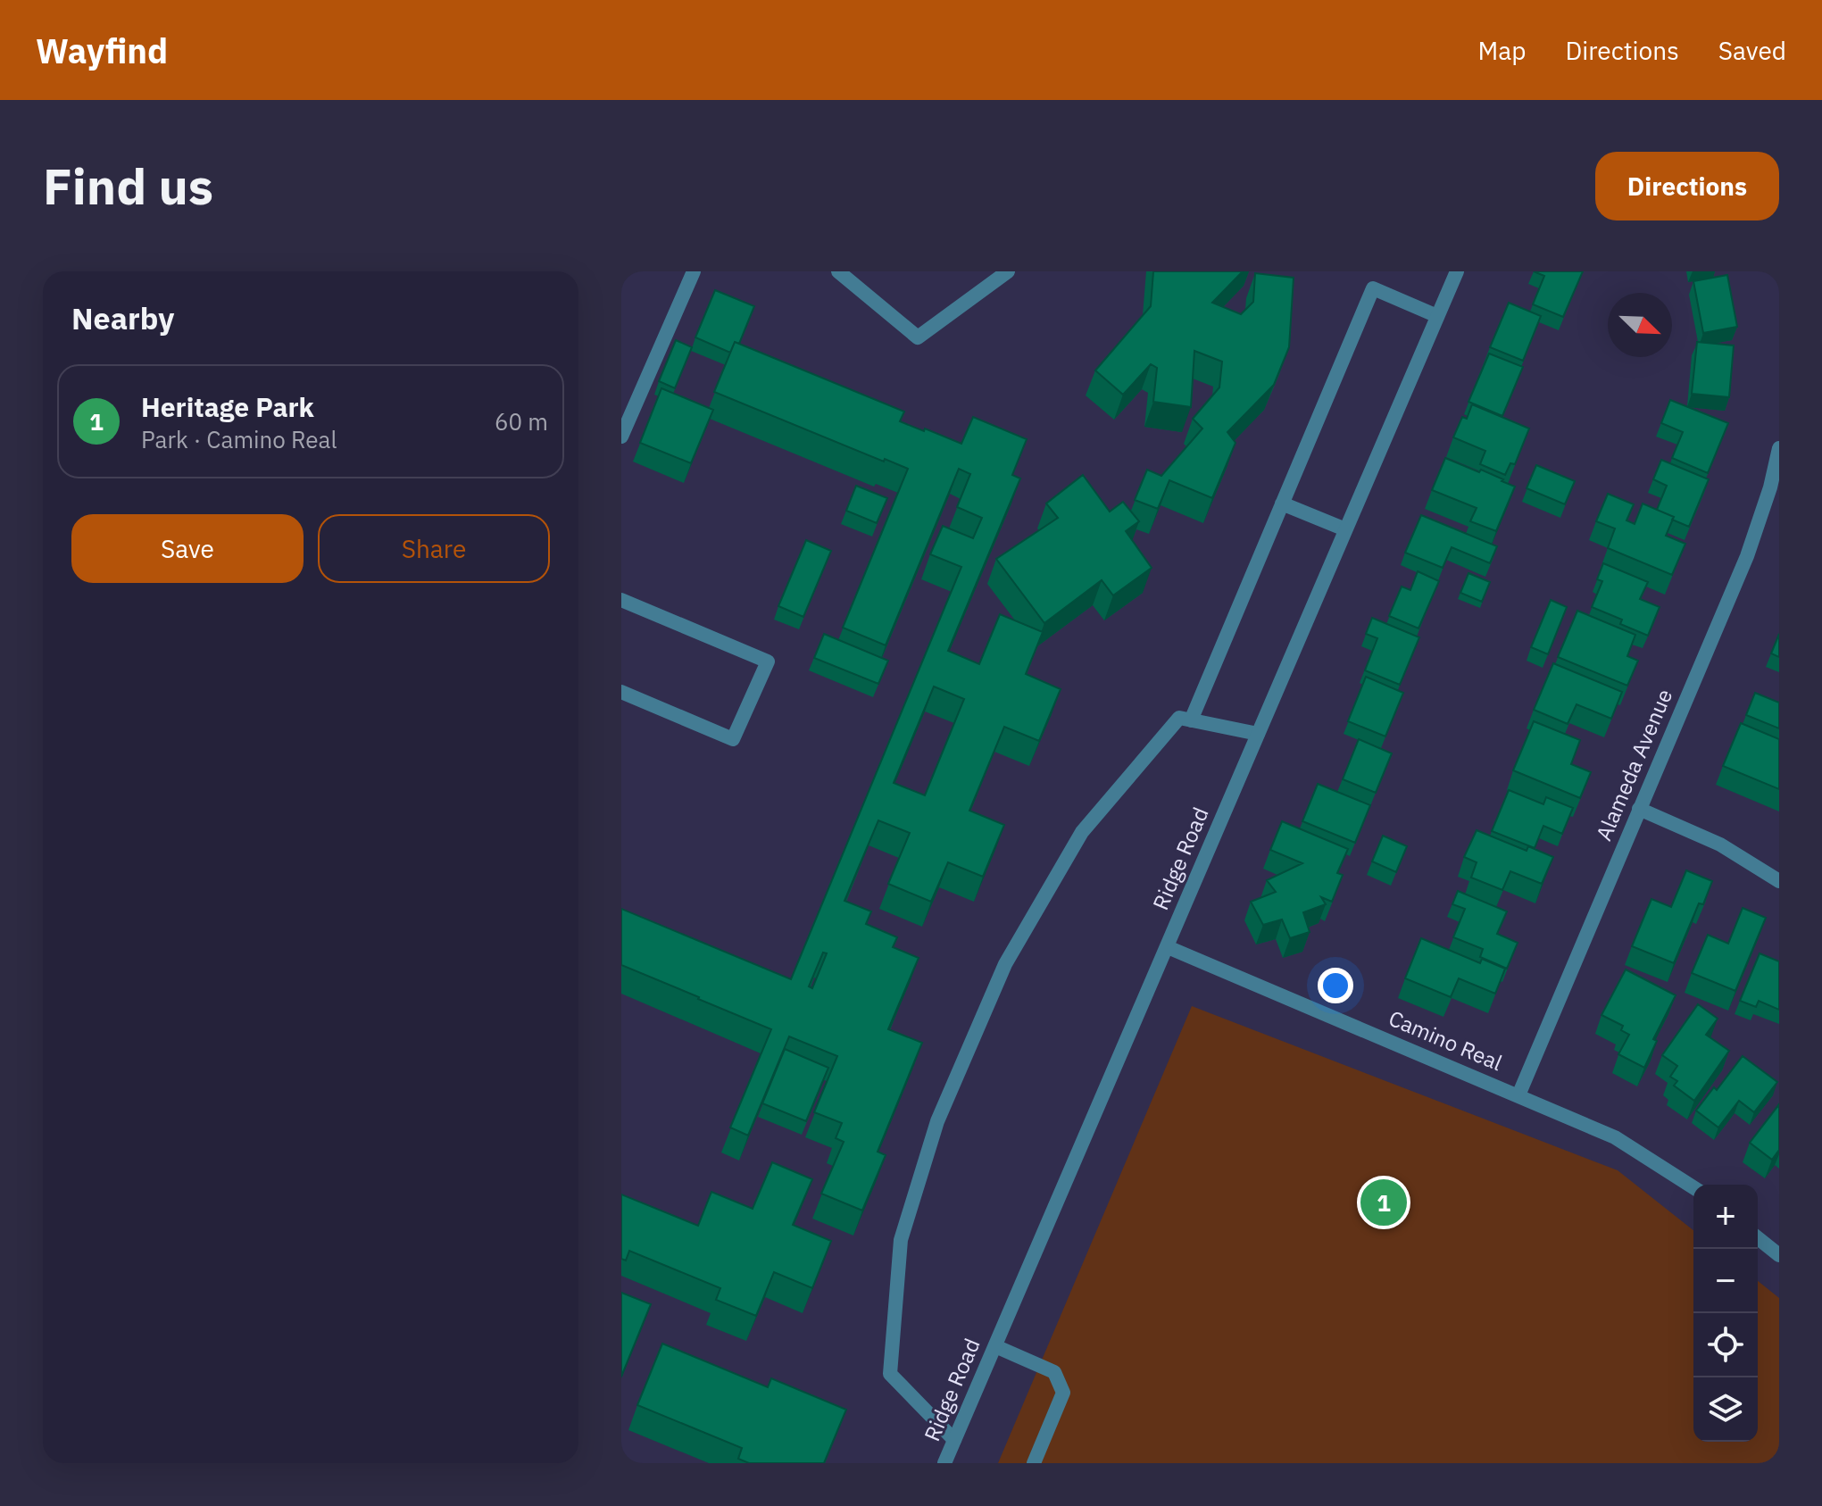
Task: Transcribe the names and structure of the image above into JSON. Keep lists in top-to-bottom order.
{
  "streets": {
    "street": ["Alameda Avenue", "Ridge Road", "Camino Real"]
  },
  "crossings": [
    ["Alameda Avenue", "Camino Real"],
    ["Ridge Road", "Camino Real"]
  ],
  "north": "bottom right",
  "page": {
    "header": "Wayfind",
    "nav": ["Map", "Directions", "Saved"],
    "buttons": [
      "Directions",
      ["Save", "Share"]
    ],
    "title": "Find us",
    "heading": "Nearby",
    "list": [
      {
        "mark": "1",
        "name": "Heritage Park",
        "note": "Park · Camino Real",
        "value": "60 m"
      }
    ],
    "pins": "1",
    "map_buttons": ["+", "−"]
  }
}
